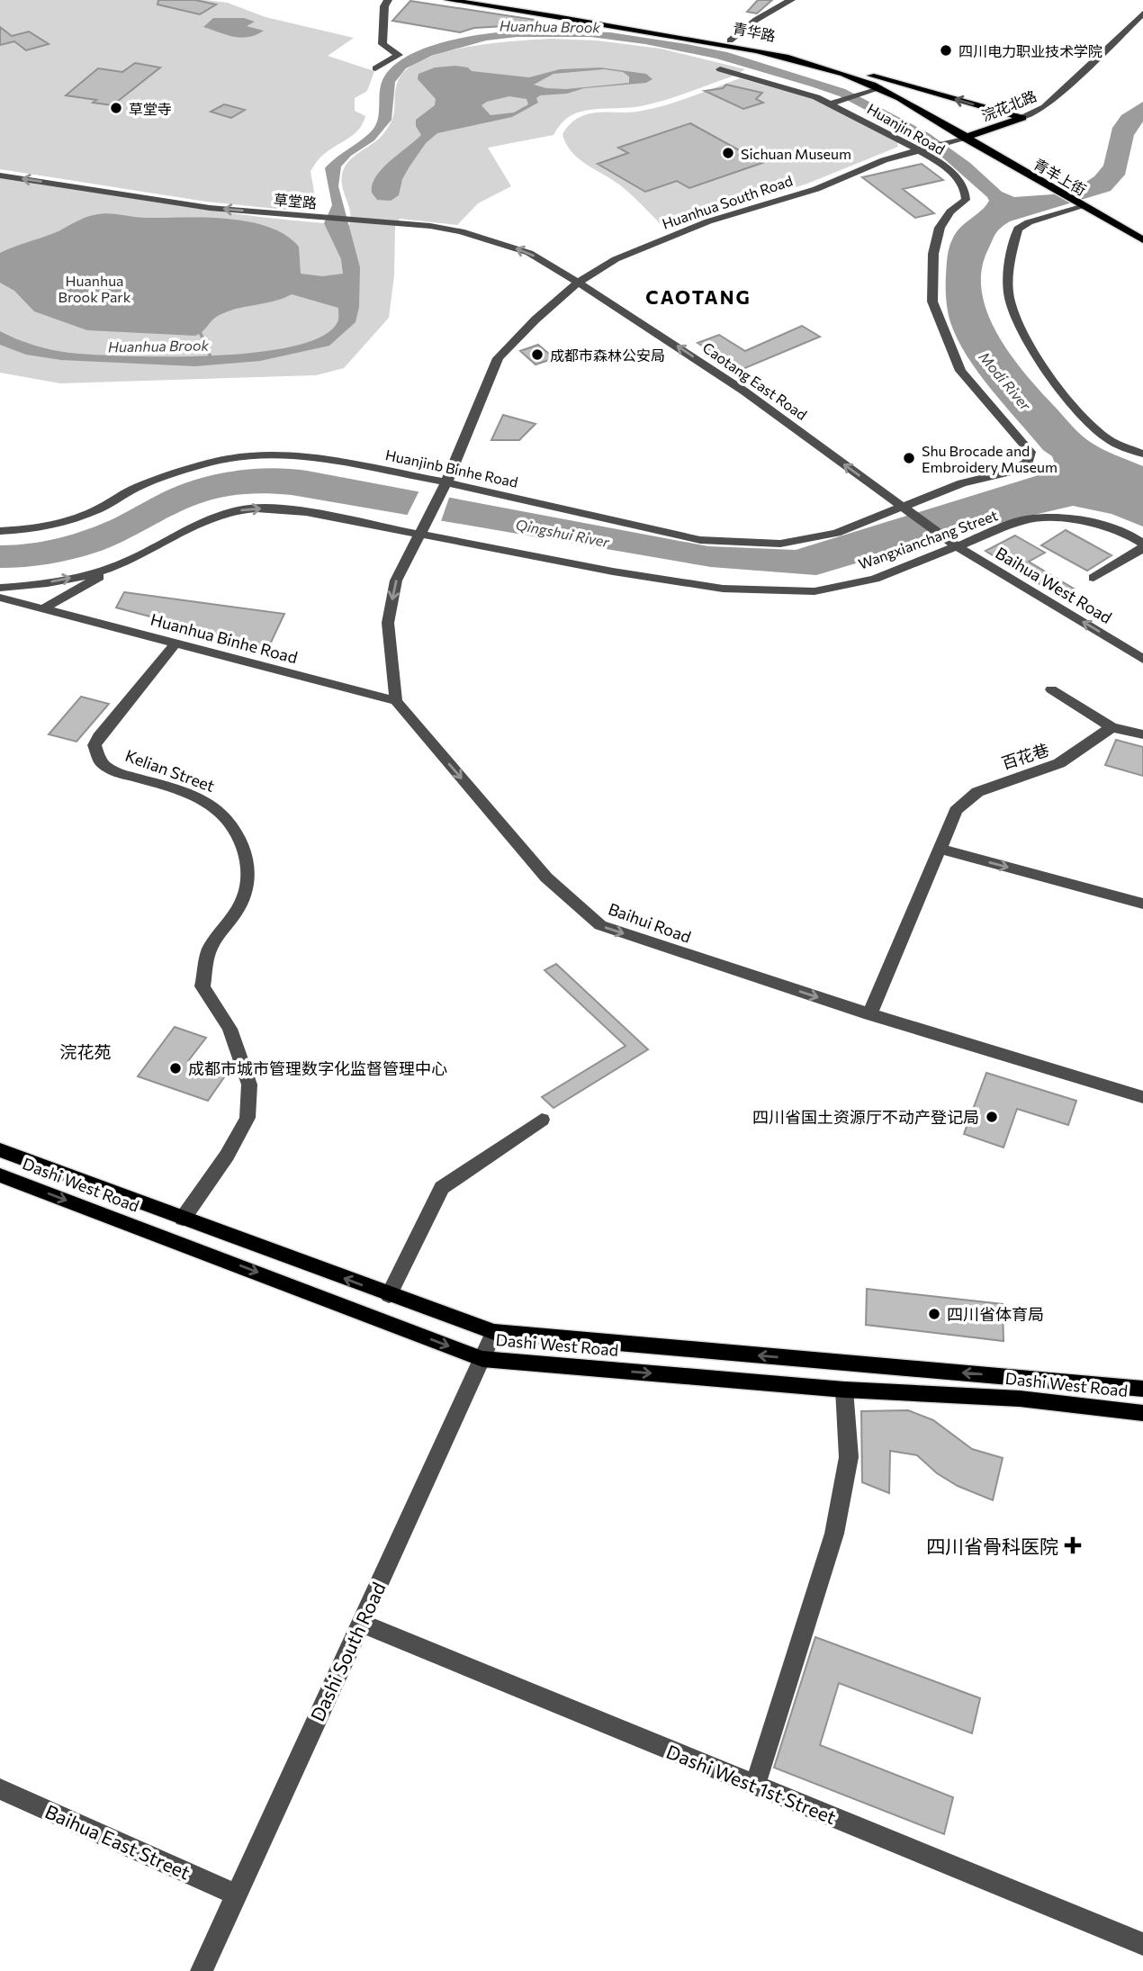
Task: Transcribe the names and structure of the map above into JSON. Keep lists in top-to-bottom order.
{
  "streets": {
    "main road": [
      "青华路",
      "浣花北路",
      "青羊上街",
      "Dashi West Road"
    ],
    "street": [
      "Huanjin Road",
      "草堂路",
      "Huanhua South Road",
      "Caotang East Road",
      "Huanjinb Binhe Road",
      "Wangxianchang Street",
      "Baihua West Road",
      "Huanhua Binhe Road",
      "百花巷",
      "Kelian Street",
      "Baihui Road",
      "Dashi South Road",
      "Dashi West 1st Street",
      "Baihua East Street"
    ]
  },
  "crossings": [
    ["青华路", "浣花北路"],
    ["青华路", "青羊上街"],
    ["青华路", "Huanhua South Road"],
    ["浣花北路", "青羊上街"],
    ["浣花北路", "Huanhua South Road"],
    ["Huanjin Road", "Huanhua South Road"],
    ["Huanjin Road", "Caotang East Road"],
    ["Huanjin Road", "Huanjinb Binhe Road"],
    ["青羊上街", "Huanhua South Road"],
    ["草堂路", "Huanhua South Road"],
    ["草堂路", "Caotang East Road"],
    ["Huanhua South Road", "Caotang East Road"],
    ["Huanhua South Road", "Huanjinb Binhe Road"],
    ["Huanhua South Road", "Wangxianchang Street"],
    ["Caotang East Road", "Huanjinb Binhe Road"],
    ["Caotang East Road", "Wangxianchang Street"],
    ["Caotang East Road", "Baihua West Road"],
    ["Wangxianchang Street", "Baihua West Road"],
    ["Huanhua Binhe Road", "Kelian Street"],
    ["Huanhua Binhe Road", "Baihui Road"],
    ["百花巷", "Baihui Road"],
    ["Kelian Street", "Dashi West Road"],
    ["Dashi West Road", "Dashi South Road"],
    ["Dashi South Road", "Dashi West 1st Street"],
    ["Dashi South Road", "Baihua East Street"]
  ],
  "one_way": [
    "草堂路",
    "Caotang East Road",
    "Baihua West Road",
    "Baihui Road"
  ],
  "districts": ["CAOTANG", "浣花苑"],
  "water": ["Huanhua Brook", "Modi River", "Qingshui River"],
  "parks": ["Huanhua Brook Park"],
  "places": {
    "other": [
      "四川电力职业技术学院",
      "草堂寺",
      "Sichuan Museum",
      "成都市森林公安局",
      "Shu Brocade and Embroidery Museum",
      "成都市城市管理数字化监督管理中心",
      "四川省国土资源厅不动产登记局",
      "四川省体育局"
    ],
    "health": ["四川省骨科医院"]
  }
}
